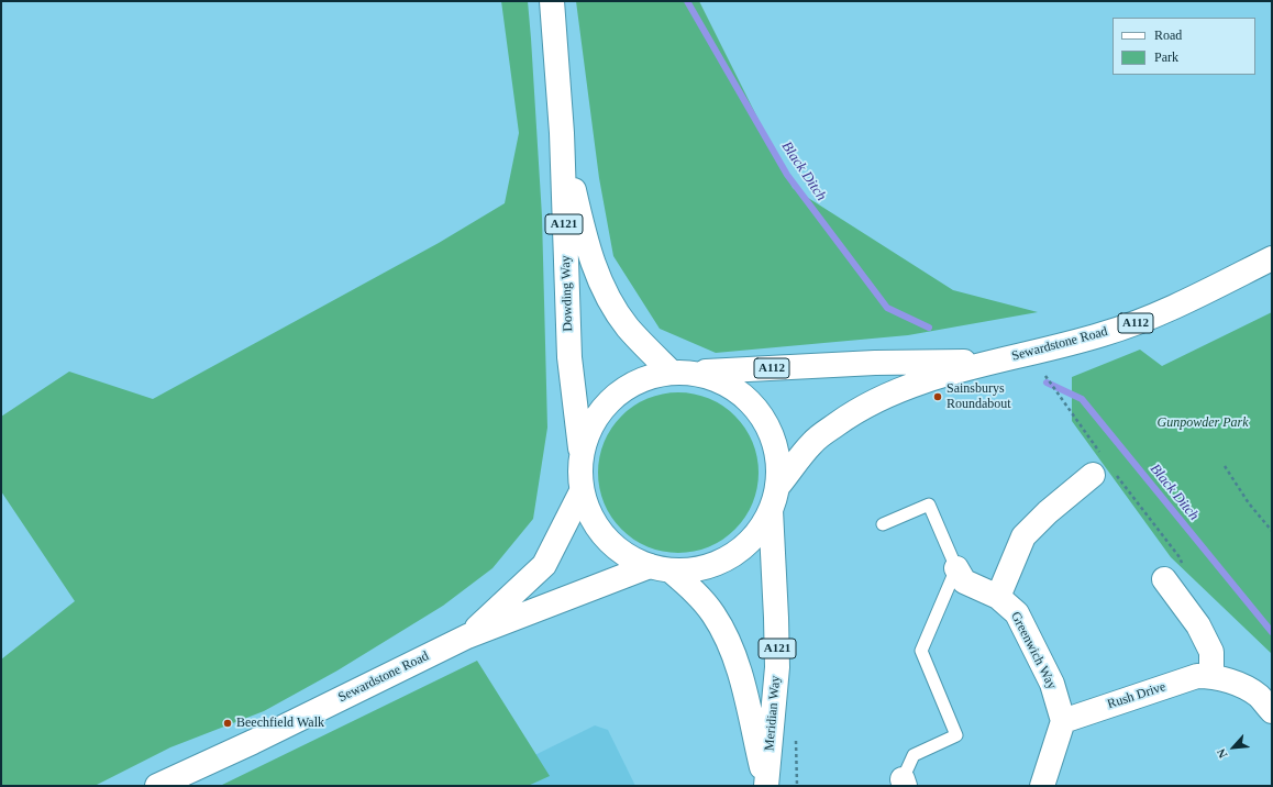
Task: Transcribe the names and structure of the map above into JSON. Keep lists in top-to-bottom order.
{
  "streets": {
    "main road": [
      "A121",
      "Dowding Way",
      "A112",
      "Sewardstone Road",
      "Greenwich Way",
      "Rush Drive",
      "Meridian Way"
    ]
  },
  "crossings": [
    ["Dowding Way", "Sewardstone Road"],
    ["Sewardstone Road", "Meridian Way"],
    ["Greenwich Way", "Rush Drive"]
  ],
  "water": ["Black Ditch"],
  "parks": ["Gunpowder Park"],
  "places": ["Sainsburys Roundabout", "Beechfield Walk"],
  "legend": ["Road", "Park"],
  "north": "bottom left"
}
